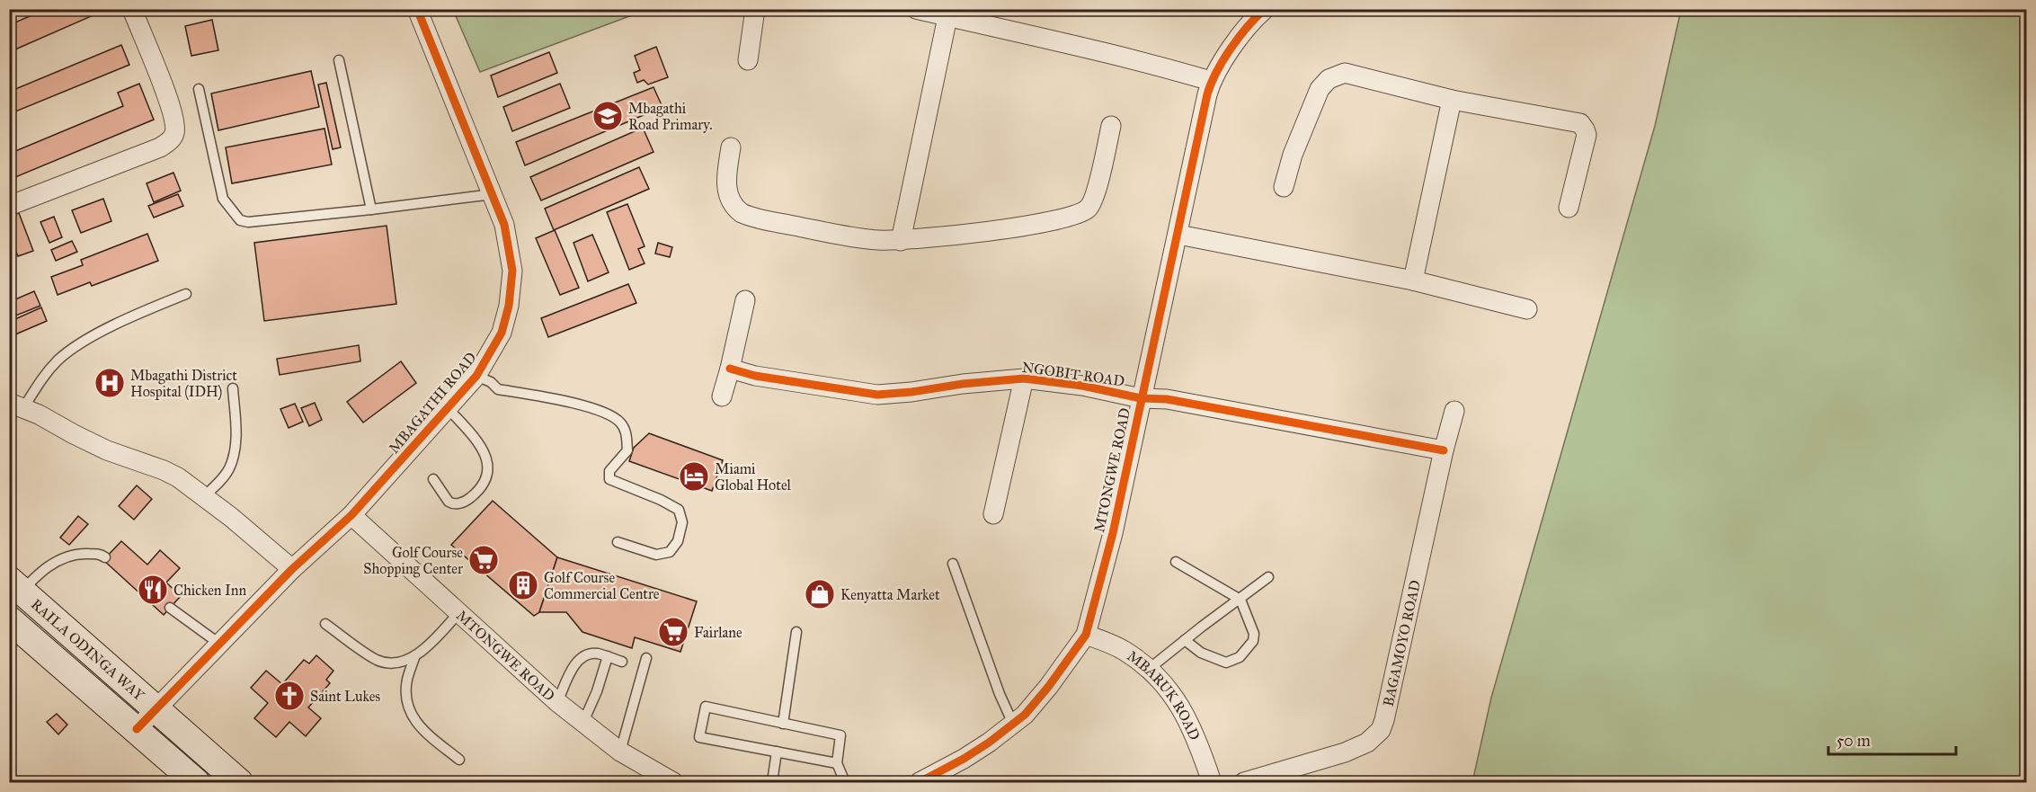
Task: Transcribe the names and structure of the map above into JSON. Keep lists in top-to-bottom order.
{
  "streets": {
    "main road": ["RAILA ODINGA WAY"],
    "street": [
      "NGOBIT ROAD",
      "MBAGATHI ROAD",
      "MTONGWE ROAD",
      "BAGAMOYO ROAD",
      "MBARUK ROAD"
    ]
  },
  "crossings": [
    ["NGOBIT ROAD", "MTONGWE ROAD"],
    ["NGOBIT ROAD", "BAGAMOYO ROAD"],
    ["MBAGATHI ROAD", "MTONGWE ROAD"],
    ["MBAGATHI ROAD", "RAILA ODINGA WAY"],
    ["MTONGWE ROAD", "MBARUK ROAD"]
  ],
  "places": {
    "school or university": ["Mbagathi Road Primary."],
    "hospital": ["Mbagathi District Hospital (IDH)"],
    "hotel": ["Miami Global Hotel"],
    "supermarket": ["Golf Course Shopping Center", "Fairlane"],
    "building": ["Golf Course Commercial Centre"],
    "restaurant": ["Chicken Inn"],
    "shop": ["Kenyatta Market"],
    "church": ["Saint Lukes"]
  },
  "scale_bar": "50 m"
}
